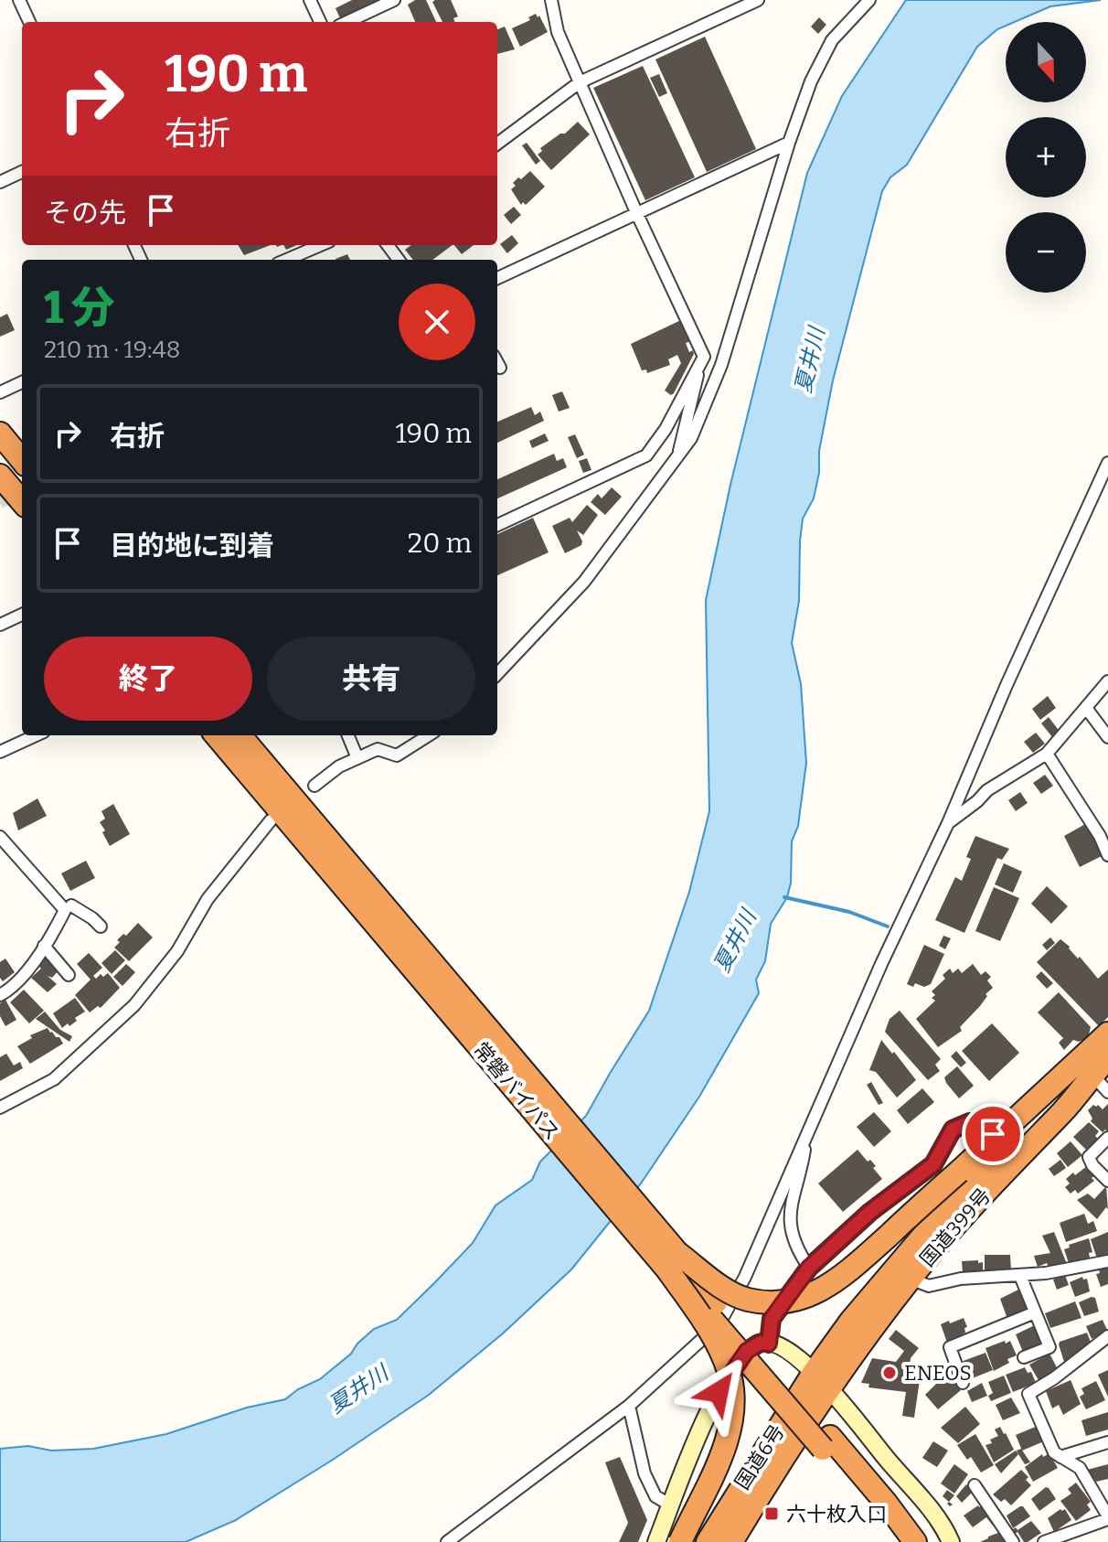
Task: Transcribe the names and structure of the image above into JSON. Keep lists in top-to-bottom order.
{
  "streets": {
    "highway": ["常磐バイパス", "国道399号", "国道6号"]
  },
  "crossings": [
    ["国道399号", "国道6号"]
  ],
  "water": ["夏井川"],
  "places": {
    "other": ["ENEOS"],
    "transit": ["六十枚入口"]
  },
  "north": "bottom",
  "page": {
    "map_buttons": ["+", "−"],
    "turn": ["190 m", "右折"],
    "then": "その先",
    "heading": ["1 分", "210 m · 19:48"],
    "list": [
      {
        "name": "右折",
        "value": "190 m"
      },
      {
        "name": "目的地に到着",
        "value": "20 m"
      }
    ],
    "buttons": ["終了", "共有"]
  }
}
